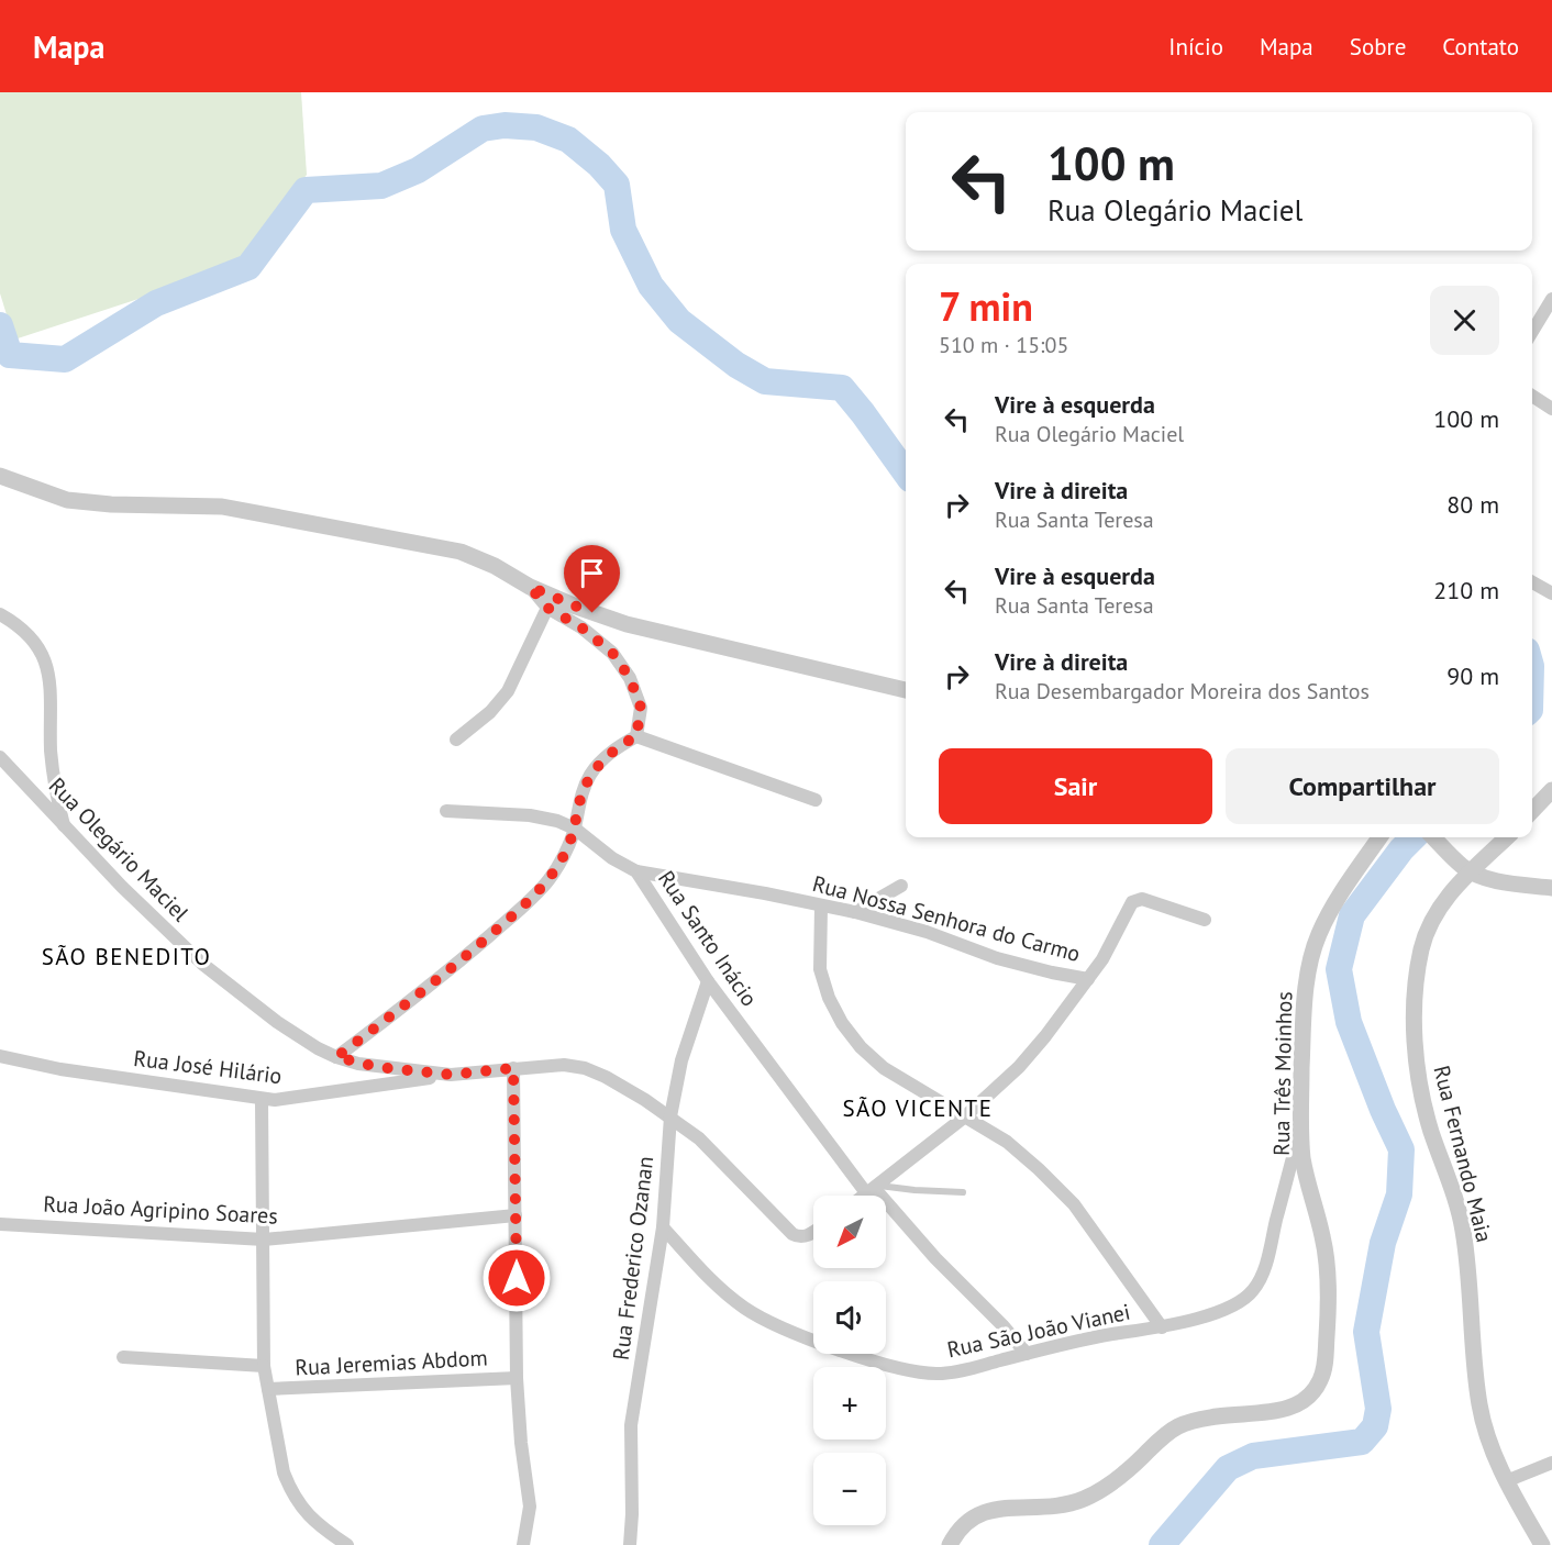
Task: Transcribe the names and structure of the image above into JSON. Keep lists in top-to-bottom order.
{
  "streets": {
    "street": [
      "Rua Olegário Maciel",
      "Rua Nossa Senhora do Carmo",
      "Rua Santo Inácio",
      "Rua José Hilário",
      "Rua Três Moinhos",
      "Rua Fernando Maia",
      "Rua João Agripino Soares",
      "Rua Frederico Ozanan",
      "Rua São João Vianei",
      "Rua Jeremias Abdom"
    ]
  },
  "crossings": [
    ["Rua Olegário Maciel", "Rua José Hilário"],
    ["Rua Olegário Maciel", "Rua Frederico Ozanan"],
    ["Rua Nossa Senhora do Carmo", "Rua Santo Inácio"],
    ["Rua Santo Inácio", "Rua Frederico Ozanan"],
    ["Rua Santo Inácio", "Rua São João Vianei"],
    ["Rua Três Moinhos", "Rua São João Vianei"],
    ["Rua Frederico Ozanan", "Rua São João Vianei"]
  ],
  "districts": ["SÃO BENEDITO", "SÃO VICENTE"],
  "north": "bottom left",
  "page": {
    "header": "Mapa",
    "nav": [
      "Início",
      "Mapa",
      "Sobre",
      "Contato"
    ],
    "turn": ["100 m", "Rua Olegário Maciel"],
    "heading": ["7 min", "510 m · 15:05"],
    "list": [
      {
        "name": "Vire à esquerda",
        "note": "Rua Olegário Maciel",
        "value": "100 m"
      },
      {
        "name": "Vire à direita",
        "note": "Rua Santa Teresa",
        "value": "80 m"
      },
      {
        "name": "Vire à esquerda",
        "note": "Rua Santa Teresa",
        "value": "210 m"
      },
      {
        "name": "Vire à direita",
        "note": "Rua Desembargador Moreira dos Santos",
        "value": "90 m"
      }
    ],
    "buttons": ["Sair", "Compartilhar"],
    "map_buttons": ["+", "−"]
  }
}
